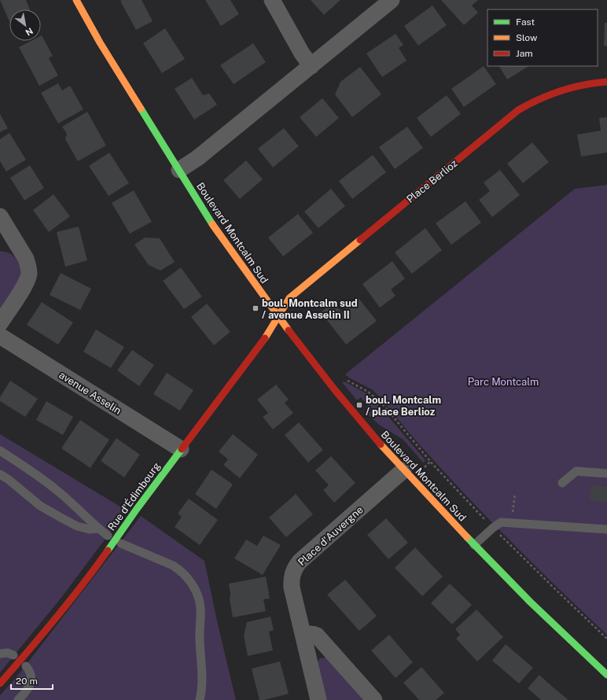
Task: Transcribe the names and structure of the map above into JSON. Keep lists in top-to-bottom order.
{
  "streets": {
    "street": [
      "Place Berlioz",
      "Boulevard Montcalm Sud",
      "avenue Asselin",
      "Rue d'Édimbourg",
      "Place d'Auvergne"
    ]
  },
  "crossings": [
    ["Place Berlioz", "Boulevard Montcalm Sud"],
    ["Place Berlioz", "Rue d'Édimbourg"],
    ["Boulevard Montcalm Sud", "Rue d'Édimbourg"],
    ["Boulevard Montcalm Sud", "Place d'Auvergne"],
    ["avenue Asselin", "Rue d'Édimbourg"]
  ],
  "parks": ["Parc Montcalm"],
  "places": {
    "transit": ["boul. Montcalm sud / avenue Asselin II", "boul. Montcalm / place Berlioz"]
  },
  "legend": ["Fast", "Slow", "Jam"],
  "scale_bar": "20 m",
  "north": "bottom right"
}
